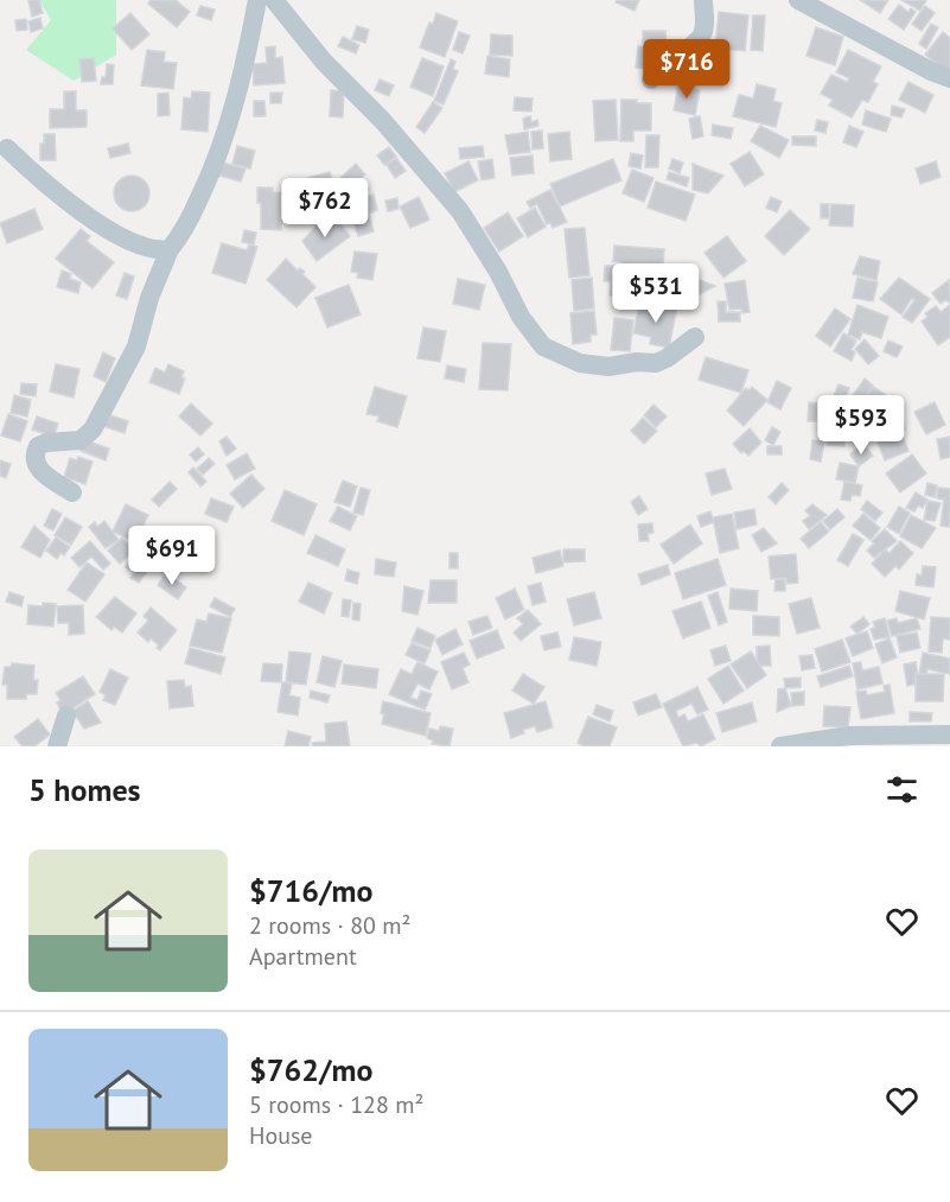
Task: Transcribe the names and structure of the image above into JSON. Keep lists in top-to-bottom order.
{
  "page": {
    "price": [
      "$716",
      "$762",
      "$531",
      "$593",
      "$691"
    ],
    "heading": "5 homes",
    "list": [
      {
        "name": "$716/mo",
        "note": "2 rooms · 80 m² · Apartment"
      },
      {
        "name": "$762/mo",
        "note": "5 rooms · 128 m² · House"
      }
    ]
  }
}
